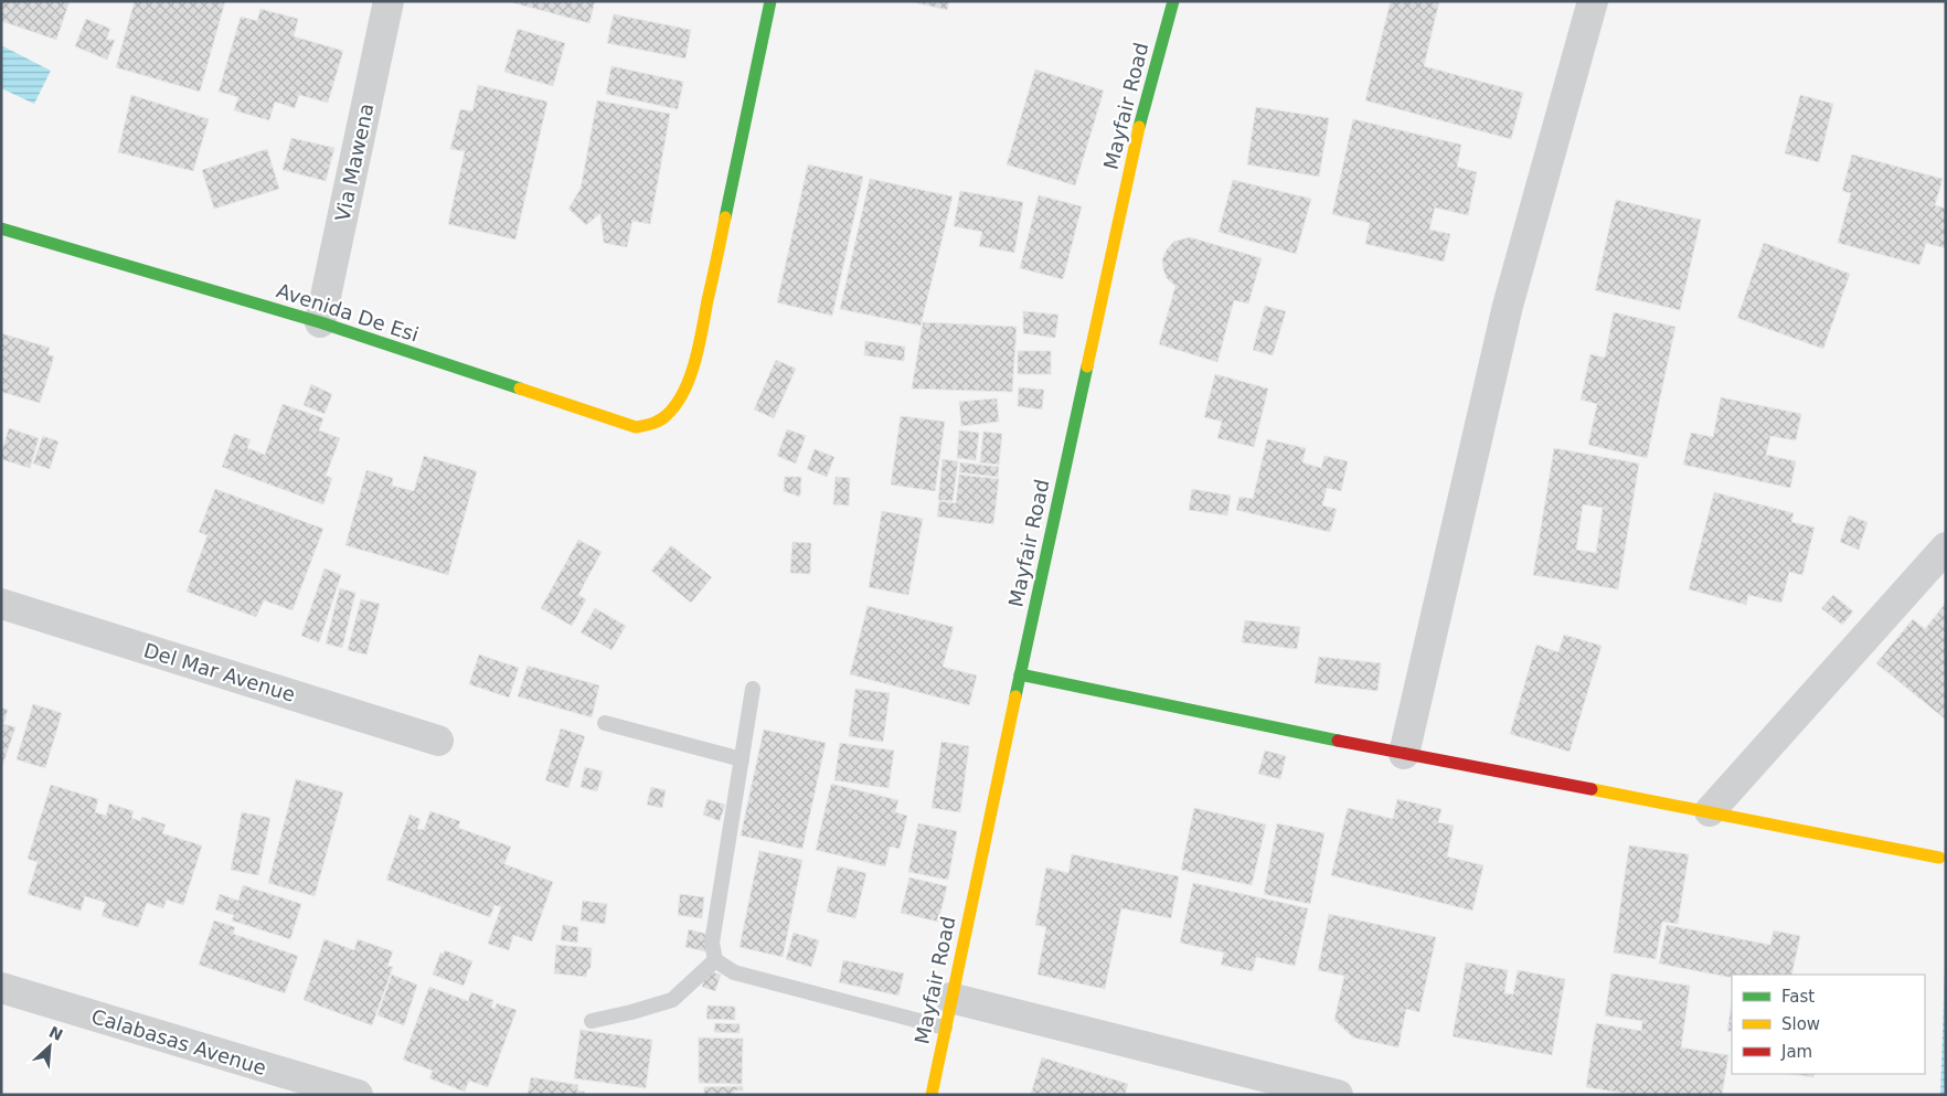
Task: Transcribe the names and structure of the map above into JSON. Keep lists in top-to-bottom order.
{
  "streets": {
    "street": [
      "Mayfair Road",
      "Via Mawena",
      "Avenida De Esi",
      "Del Mar Avenue",
      "Calabasas Avenue"
    ]
  },
  "crossings": [
    ["Via Mawena", "Avenida De Esi"]
  ],
  "legend": ["Fast", "Slow", "Jam"],
  "north": "top right"
}
